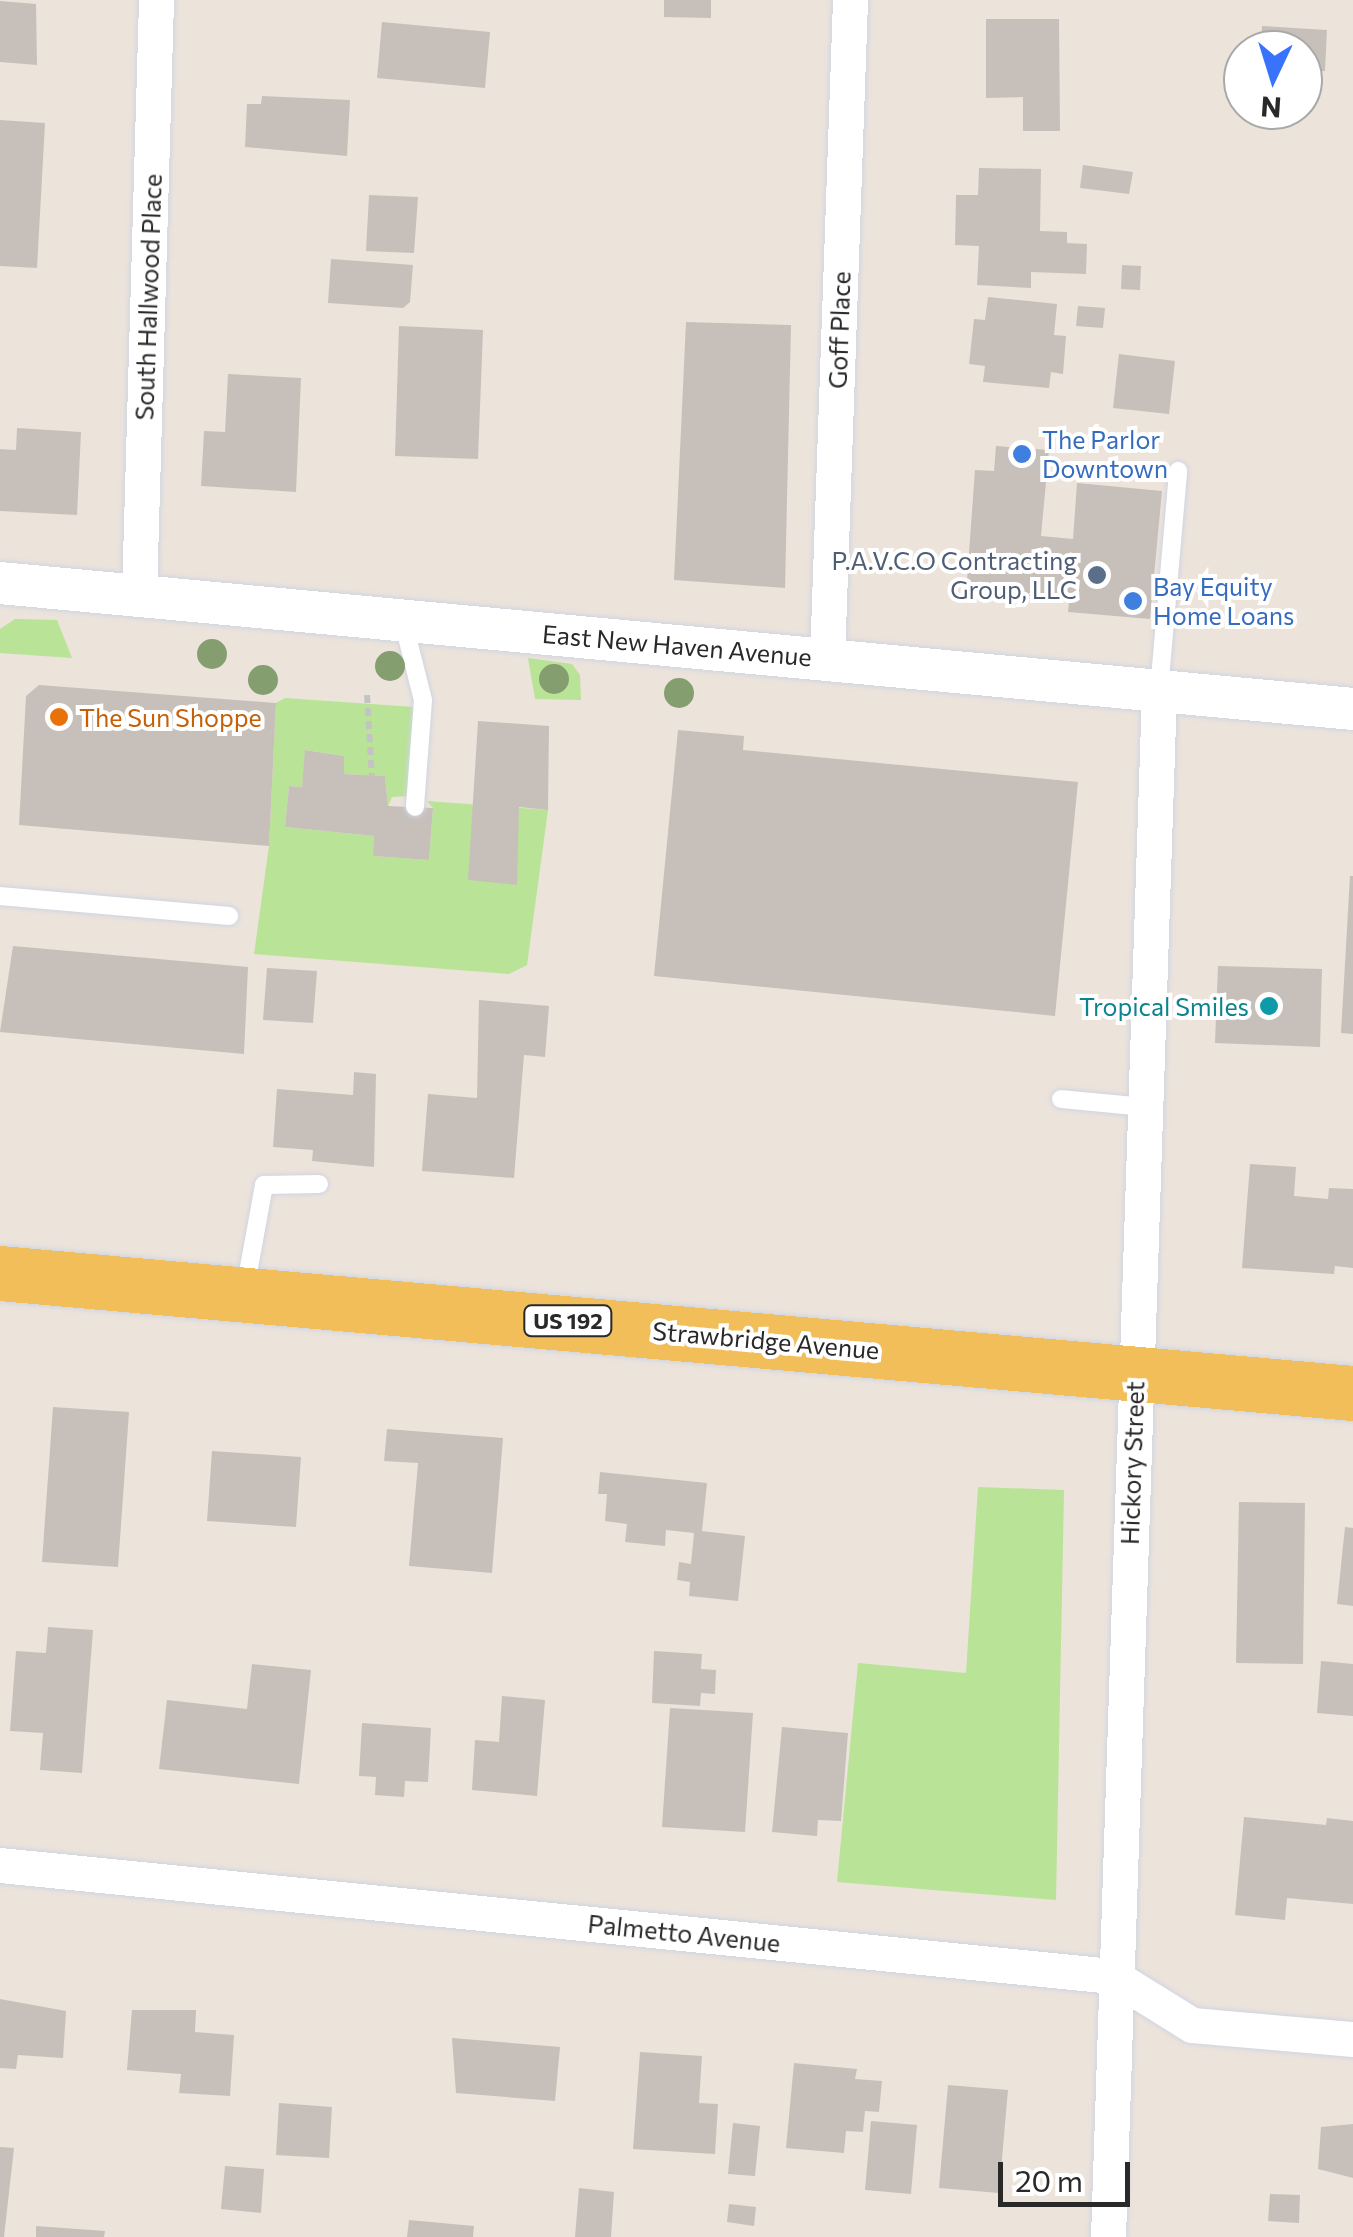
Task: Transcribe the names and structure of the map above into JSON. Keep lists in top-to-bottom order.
{
  "streets": {
    "main road": ["US 192", "Strawbridge Avenue"],
    "street": [
      "South Hallwood Place",
      "Goff Place",
      "East New Haven Avenue",
      "Hickory Street",
      "Palmetto Avenue"
    ]
  },
  "crossings": [
    ["South Hallwood Place", "East New Haven Avenue"],
    ["Goff Place", "East New Haven Avenue"],
    ["East New Haven Avenue", "Hickory Street"],
    ["Strawbridge Avenue", "Hickory Street"],
    ["Hickory Street", "Palmetto Avenue"]
  ],
  "places": [
    "The Parlor Downtown",
    "P.A.V.C.O Contracting Group, LLC",
    "Bay Equity Home Loans",
    "The Sun Shoppe",
    "Tropical Smiles"
  ],
  "scale_bar": "20 m",
  "north": "bottom"
}
